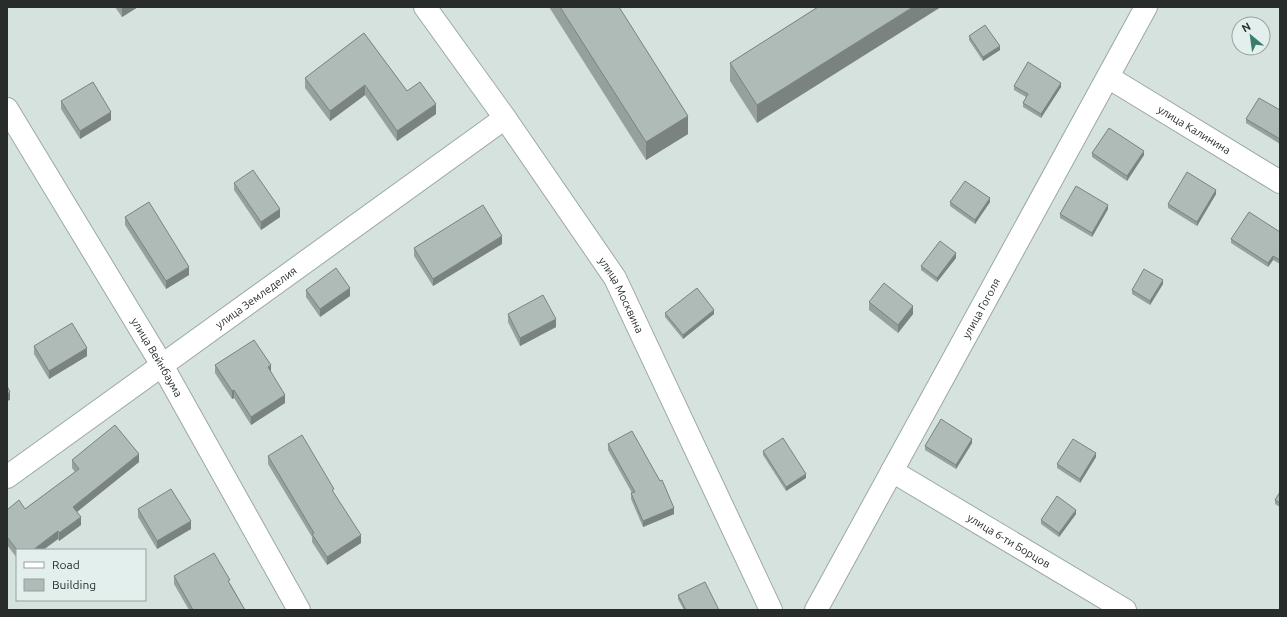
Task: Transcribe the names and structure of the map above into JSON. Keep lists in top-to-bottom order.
{
  "streets": {
    "street": [
      "улица Калинина",
      "улица Москвина",
      "улица Земледелия",
      "улица Гоголя",
      "улица Вейнбаума",
      "улица 6-ти Борцов"
    ]
  },
  "crossings": [
    ["улица Калинина", "улица Гоголя"],
    ["улица Москвина", "улица Земледелия"],
    ["улица Земледелия", "улица Вейнбаума"],
    ["улица Гоголя", "улица 6-ти Борцов"]
  ],
  "legend": ["Road", "Building"],
  "north": "top left"
}
